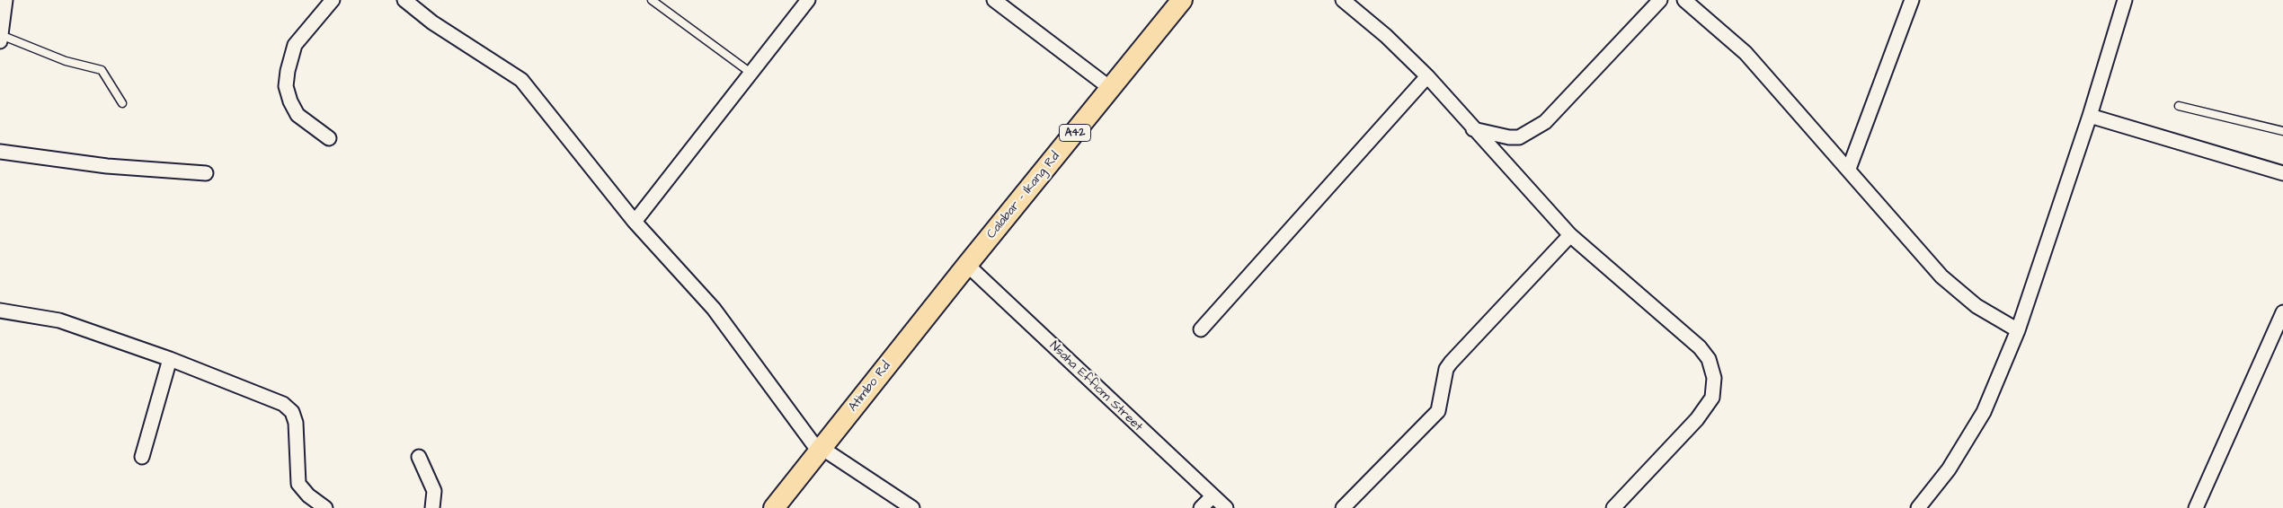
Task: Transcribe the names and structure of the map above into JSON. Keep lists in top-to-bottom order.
{
  "streets": {
    "main road": ["A42", "Calabar - Ikang Rd", "Atimbo Rd"],
    "street": ["Nsaha Effiom Street"]
  },
  "crossings": [
    ["Calabar - Ikang Rd", "Atimbo Rd"],
    ["Calabar - Ikang Rd", "Nsaha Effiom Street"],
    ["Atimbo Rd", "Nsaha Effiom Street"]
  ]
}
